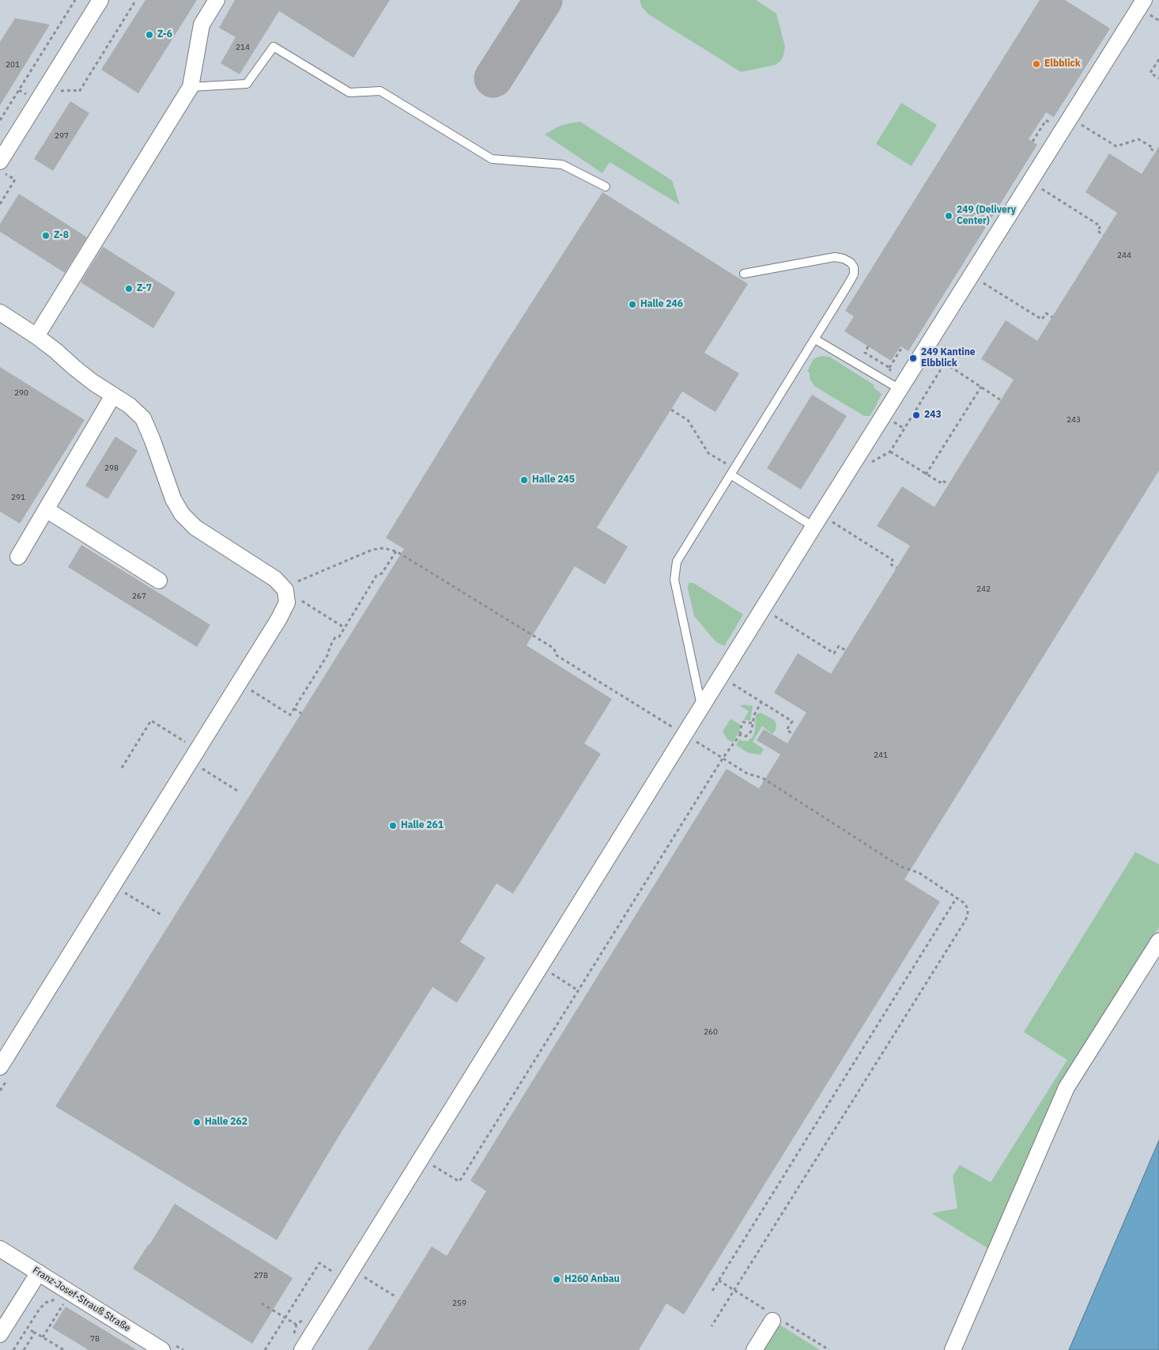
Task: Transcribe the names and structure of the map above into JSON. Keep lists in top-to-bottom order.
{
  "streets": {
    "street": ["Franz-Josef-Strauß Straße"]
  },
  "places": [
    "Z-6",
    "Elbblick",
    "249 (Delivery Center)",
    "Z-8",
    "Z-7",
    "Halle 246",
    "249 Kantine Elbblick",
    "243",
    "Halle 245",
    "Halle 261",
    "Halle 262",
    "H260 Anbau"
  ],
  "house_numbers": [
    "214",
    "201",
    "297",
    "244",
    "290",
    "243",
    "298",
    "291",
    "242",
    "267",
    "241",
    "260",
    "278",
    "259",
    "78"
  ]
}
